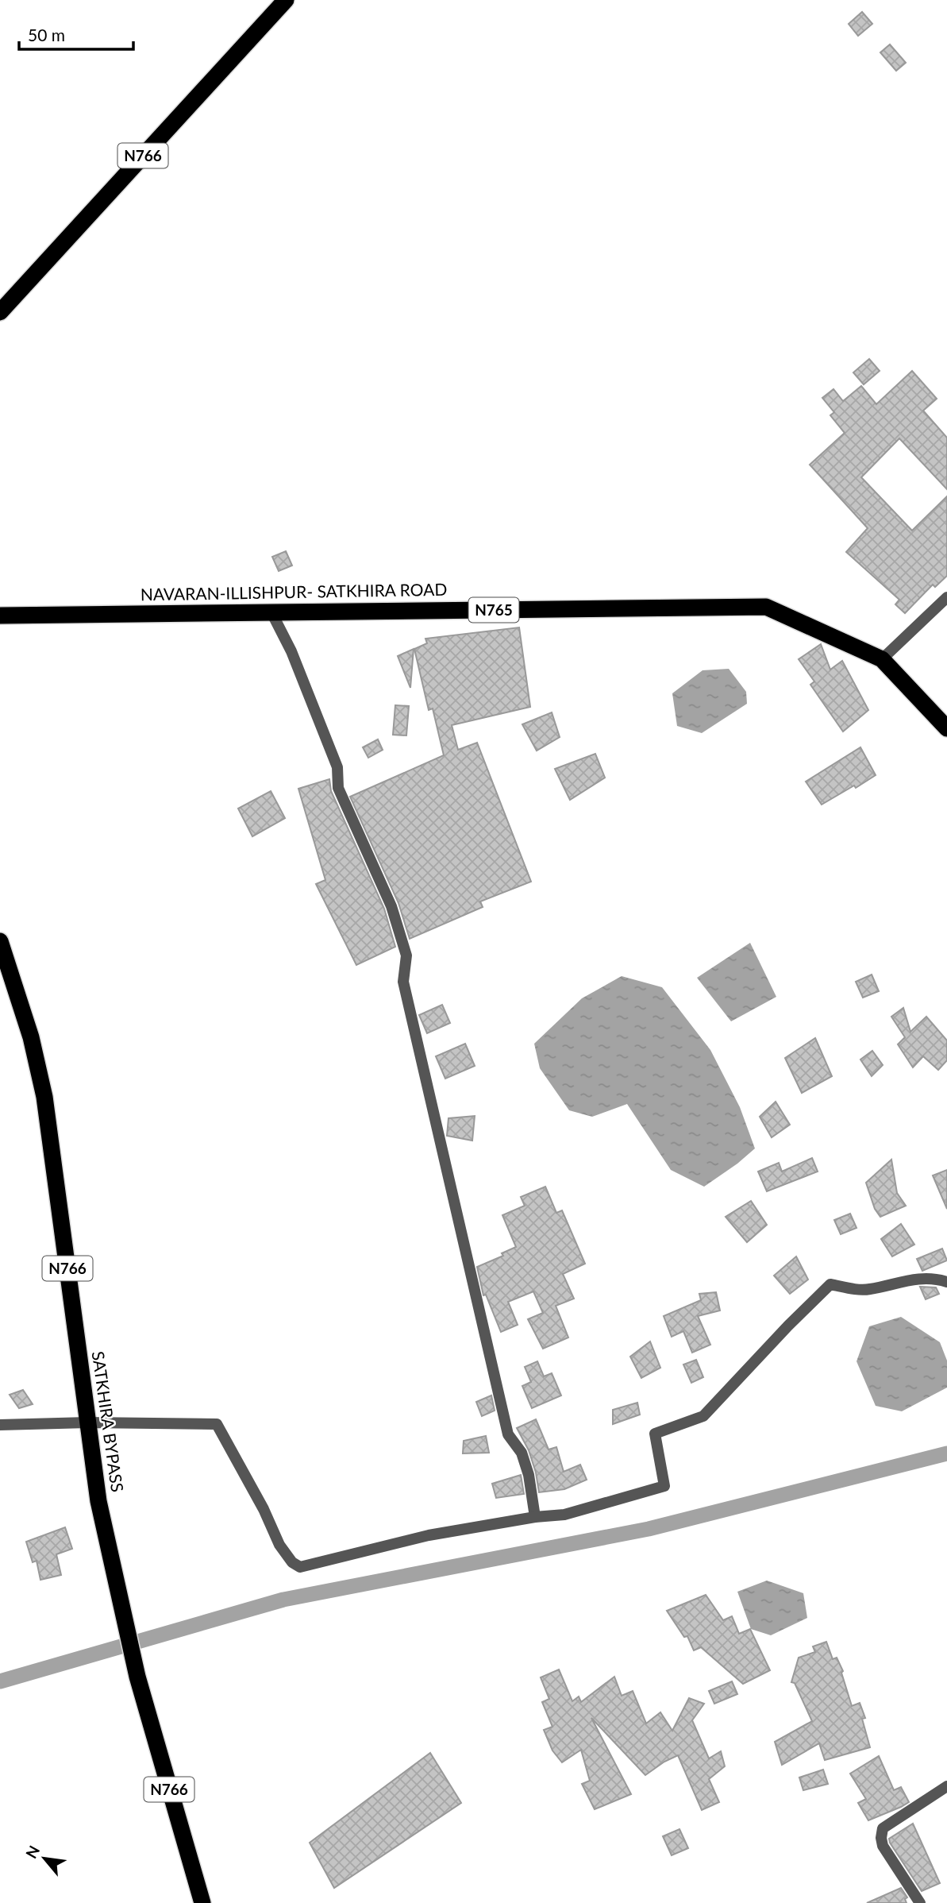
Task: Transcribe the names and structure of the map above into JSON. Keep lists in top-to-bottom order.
{
  "streets": {
    "highway": [
      "N766",
      "NAVARAN-ILLISHPUR- SATKHIRA ROAD",
      "N765",
      "SATKHIRA BYPASS"
    ]
  },
  "scale_bar": "50 m",
  "north": "top left"
}
